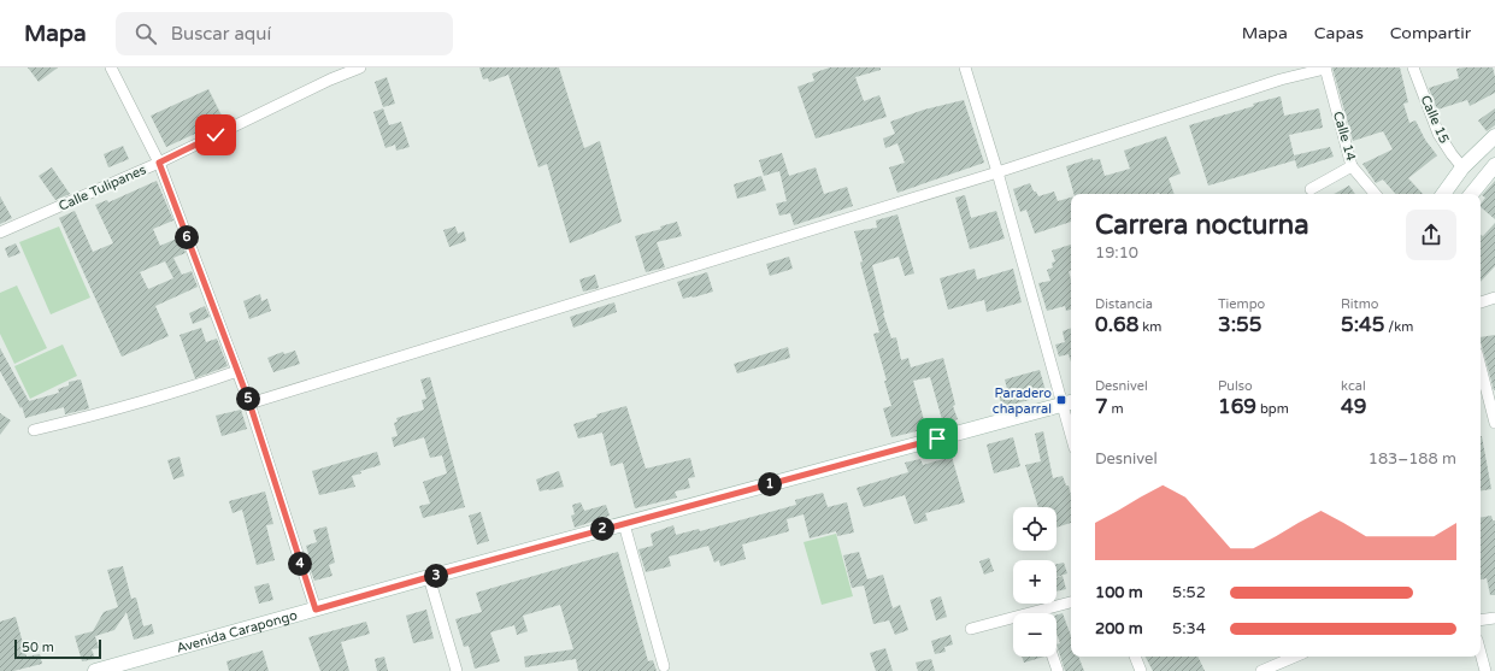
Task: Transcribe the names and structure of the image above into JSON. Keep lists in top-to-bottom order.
{
  "streets": {
    "street": [
      "Calle 15",
      "Calle 14",
      "Calle Tulipanes",
      "Avenida Carapongo"
    ]
  },
  "places": {
    "transit": ["Paradero chaparral"]
  },
  "scale_bar": "50 m",
  "page": {
    "header": "Mapa",
    "search": "Buscar aquí",
    "nav": ["Mapa", "Capas", "Compartir"],
    "heading": ["Carrera nocturna", "19:10"],
    "pins": [
      "6",
      "5",
      "1",
      "2",
      "4",
      "3"
    ],
    "stats": [
      ["Distancia", "0.68 km"],
      ["Tiempo", "3:55"],
      ["Ritmo", "5:45 /km"],
      ["Desnivel", "7 m"],
      ["Pulso", "169 bpm"],
      ["kcal", "49"]
    ],
    "chart": ["Desnivel", "183–188 m"],
    "map_buttons": ["+", "−"],
    "list": [
      {
        "name": "100 m",
        "note": "5:52"
      },
      {
        "name": "200 m",
        "note": "5:34"
      }
    ],
    "scale": "50 m"
  }
}
